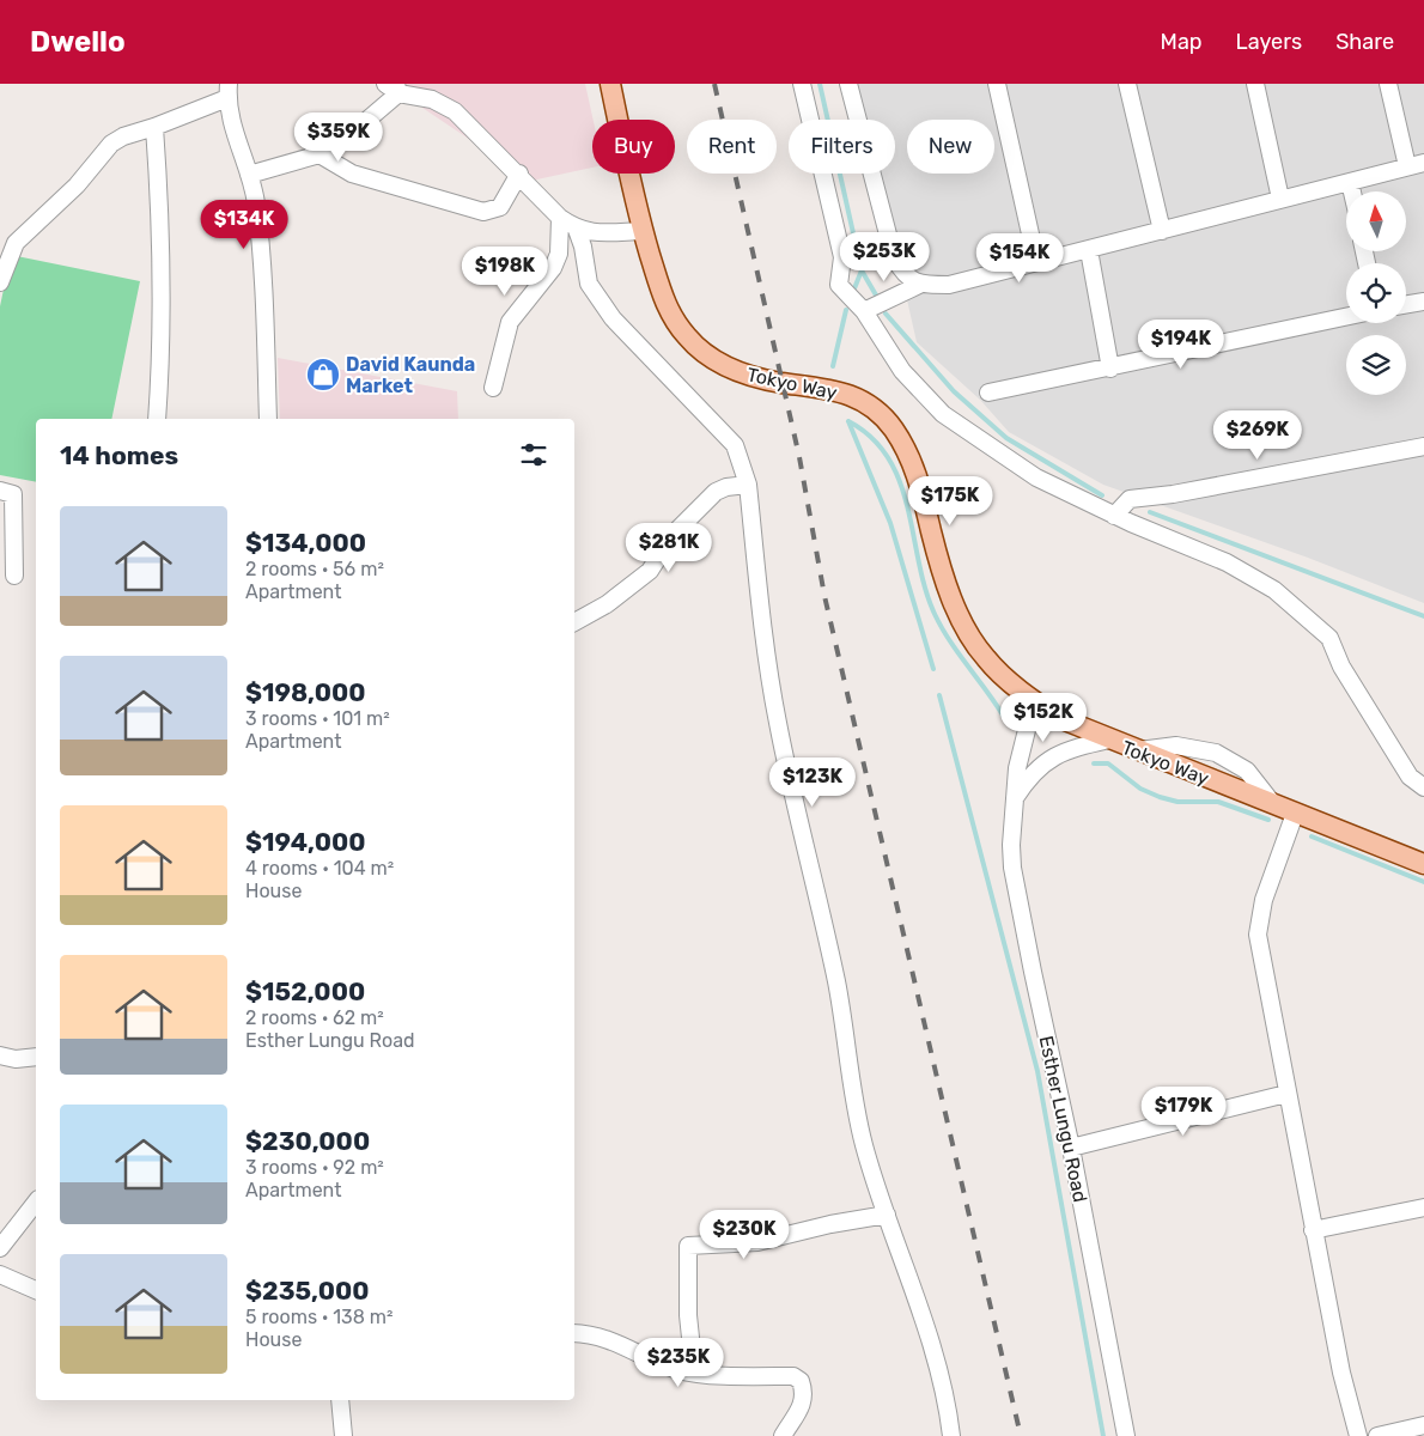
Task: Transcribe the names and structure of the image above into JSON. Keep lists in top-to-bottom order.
{
  "streets": {
    "main road": ["Tokyo Way"],
    "street": ["Esther Lungu Road"]
  },
  "crossings": [
    ["Tokyo Way", "Esther Lungu Road"]
  ],
  "places": {
    "shop": ["David Kaunda Market"]
  },
  "north": "top",
  "page": {
    "header": "Dwello",
    "nav": ["Map", "Layers", "Share"],
    "price": [
      "$359K",
      "$134K",
      "$253K",
      "$154K",
      "$198K",
      "$194K",
      "$269K",
      "$175K",
      "$281K",
      "$152K",
      "$123K",
      "$179K",
      "$230K",
      "$235K"
    ],
    "chip": [
      "Buy",
      "Rent",
      "Filters",
      "New"
    ],
    "heading": "14 homes",
    "list": [
      {
        "name": "$134,000",
        "note": "2 rooms · 56 m² · Apartment"
      },
      {
        "name": "$198,000",
        "note": "3 rooms · 101 m² · Apartment"
      },
      {
        "name": "$194,000",
        "note": "4 rooms · 104 m² · House"
      },
      {
        "name": "$152,000",
        "note": "2 rooms · 62 m² · Esther Lungu Road"
      },
      {
        "name": "$230,000",
        "note": "3 rooms · 92 m² · Apartment"
      },
      {
        "name": "$235,000",
        "note": "5 rooms · 138 m² · House"
      }
    ]
  }
}
